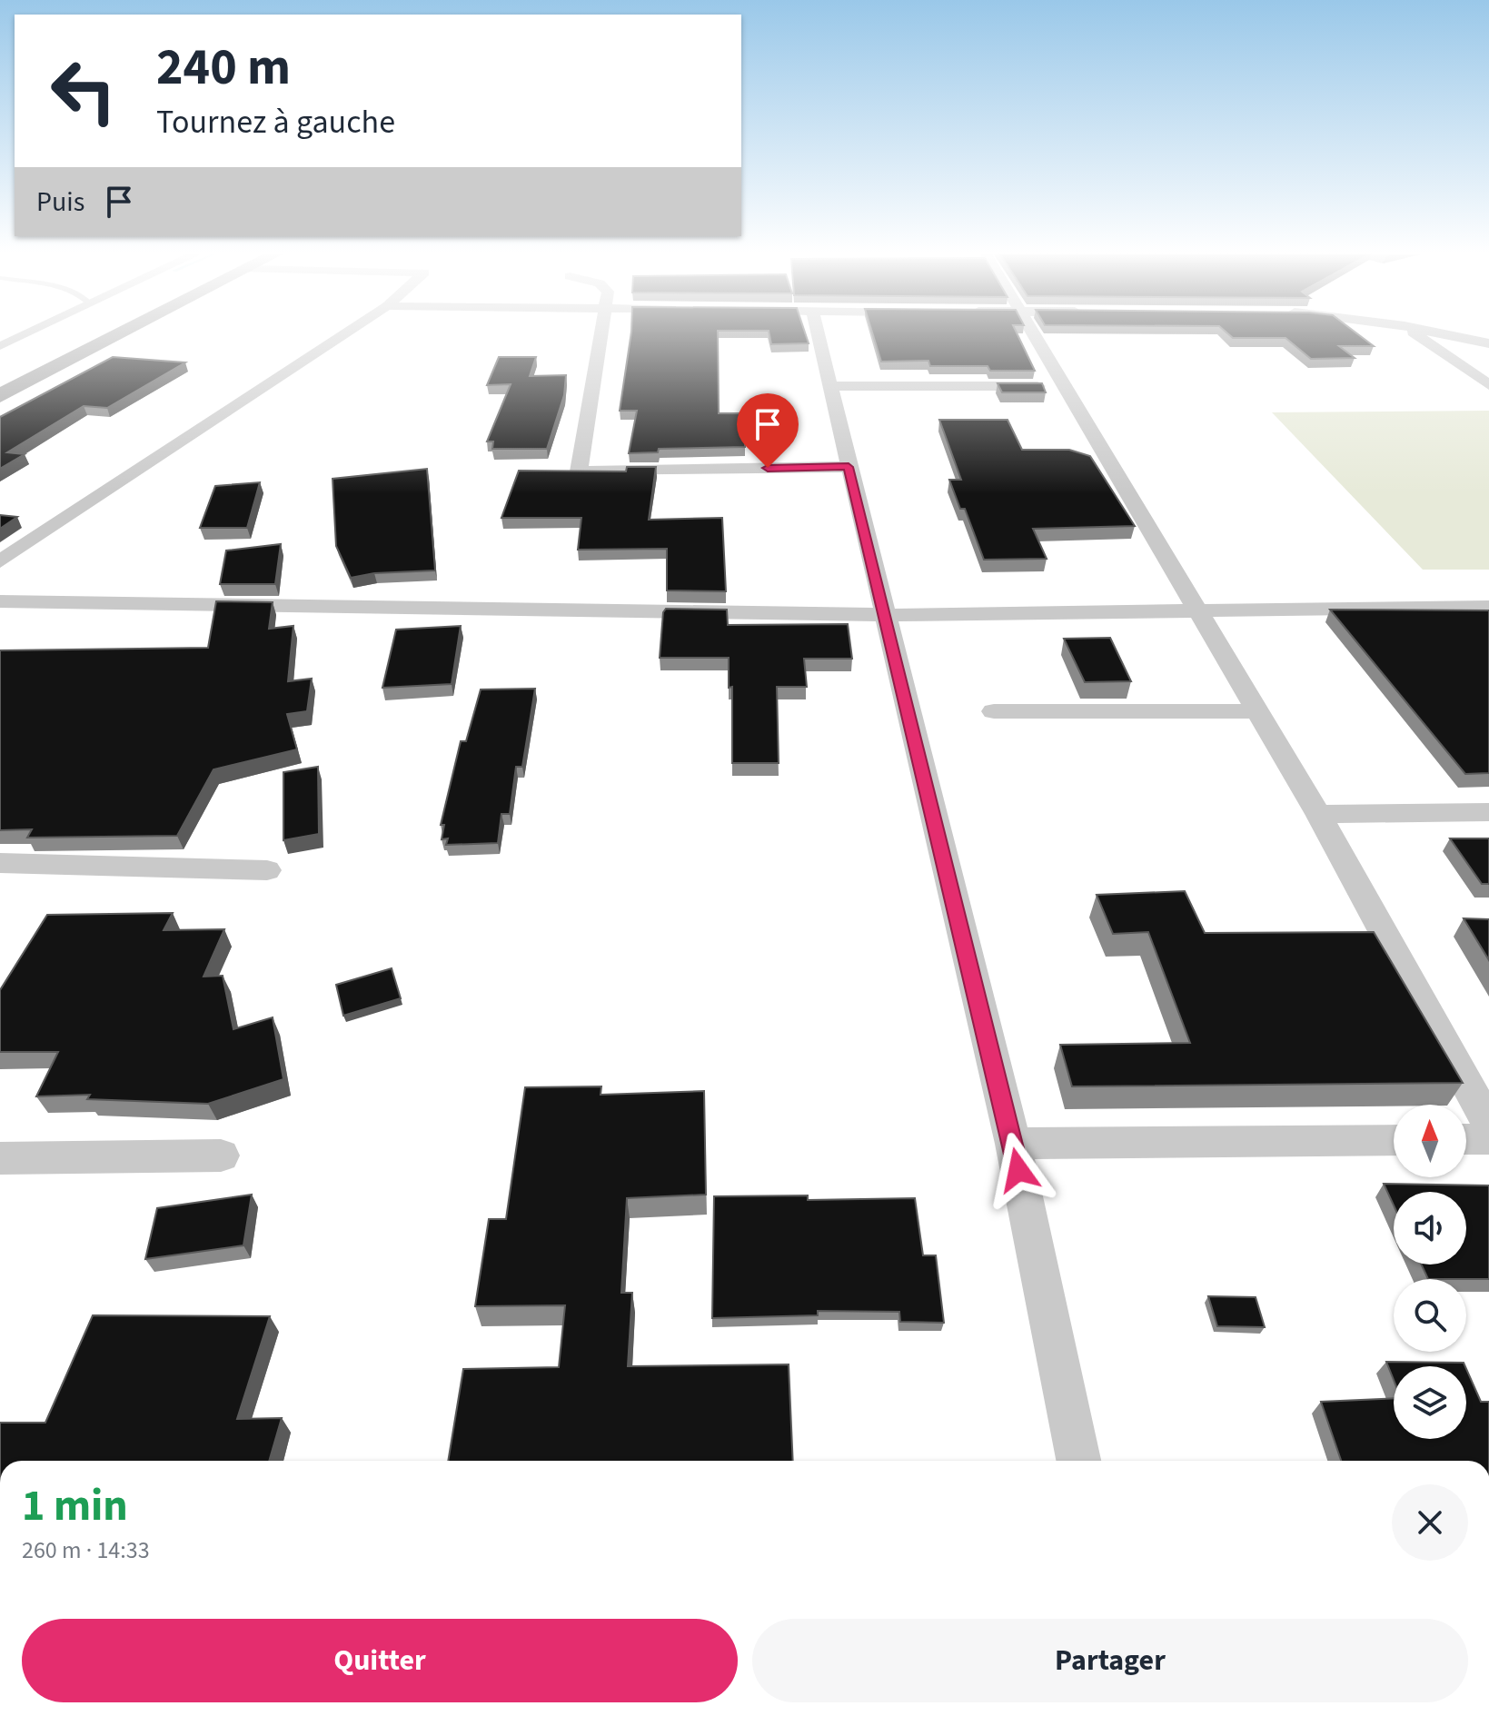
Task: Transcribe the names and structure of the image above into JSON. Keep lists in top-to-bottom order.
{
  "north": "top",
  "page": {
    "turn": ["240 m", "Tournez à gauche"],
    "then": "Puis",
    "heading": ["1 min", "260 m · 14:33"],
    "buttons": ["Quitter", "Partager"]
  }
}
